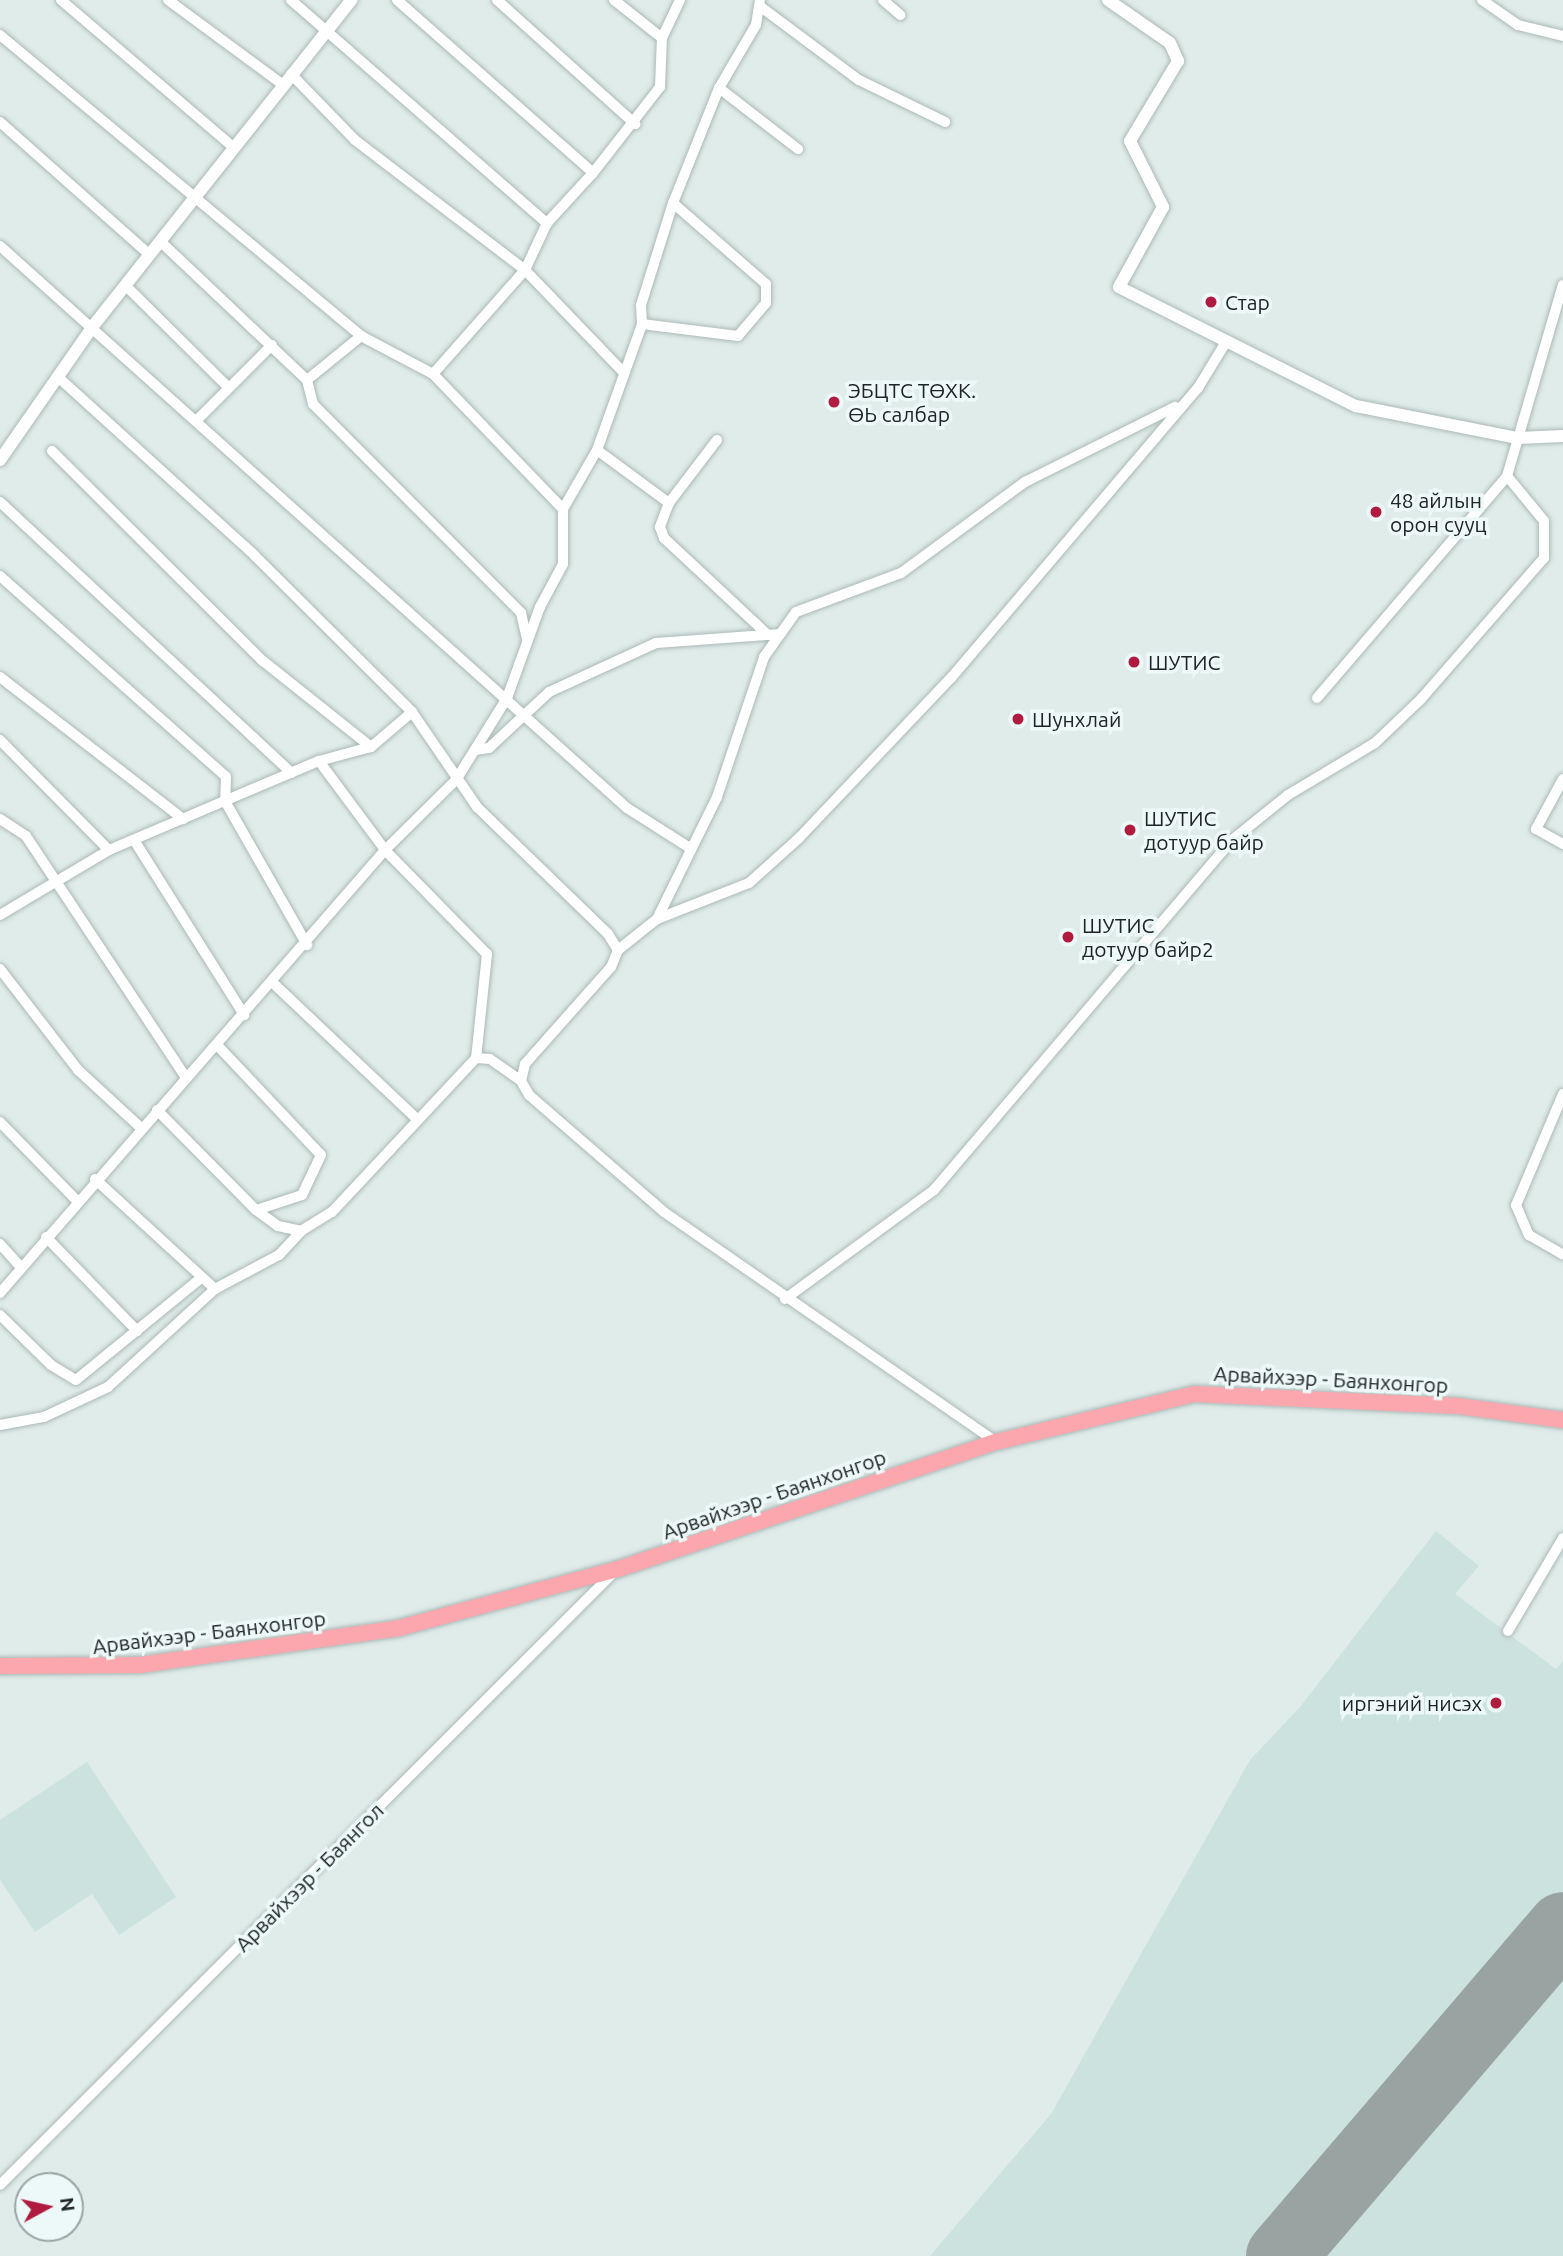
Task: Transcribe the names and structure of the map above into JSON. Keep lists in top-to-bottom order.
{
  "streets": {
    "highway": ["Арвайхээр - Баянхонгор"],
    "street": ["Арвайхээр - Баянгол"]
  },
  "crossings": [
    ["Арвайхээр - Баянхонгор", "Арвайхээр - Баянгол"]
  ],
  "places": [
    "Стар",
    "ЭБЦТС ТӨХК. ӨЬ салбар",
    "48 айлын орон сууц",
    "ШУТИС",
    "Шунхлай",
    "ШУТИС дотуур байр",
    "ШУТИС дотуур байр2",
    "иргэний нисэх"
  ],
  "north": "right"
}
